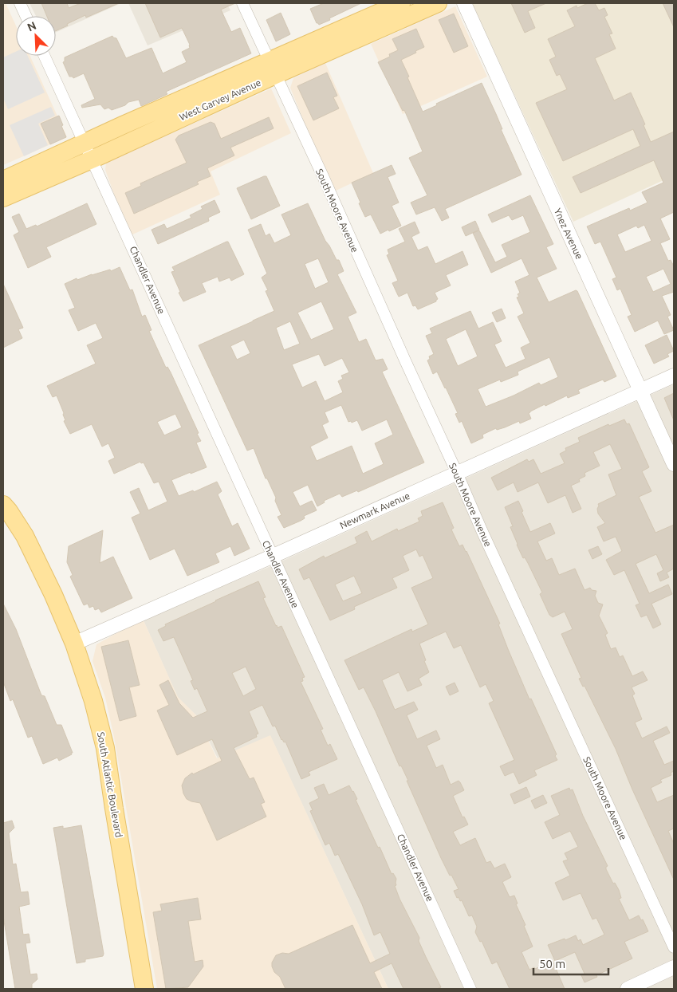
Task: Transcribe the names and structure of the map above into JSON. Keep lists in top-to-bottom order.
{
  "streets": {
    "main road": ["West Garvey Avenue", "South Atlantic Boulevard"],
    "street": [
      "South Moore Avenue",
      "Ynez Avenue",
      "Chandler Avenue",
      "Newmark Avenue"
    ]
  },
  "crossings": [
    ["West Garvey Avenue", "South Moore Avenue"],
    ["West Garvey Avenue", "Chandler Avenue"],
    ["South Moore Avenue", "Newmark Avenue"],
    ["Ynez Avenue", "Newmark Avenue"],
    ["Chandler Avenue", "Newmark Avenue"],
    ["Newmark Avenue", "South Atlantic Boulevard"]
  ],
  "scale_bar": "50 m",
  "north": "top left"
}
